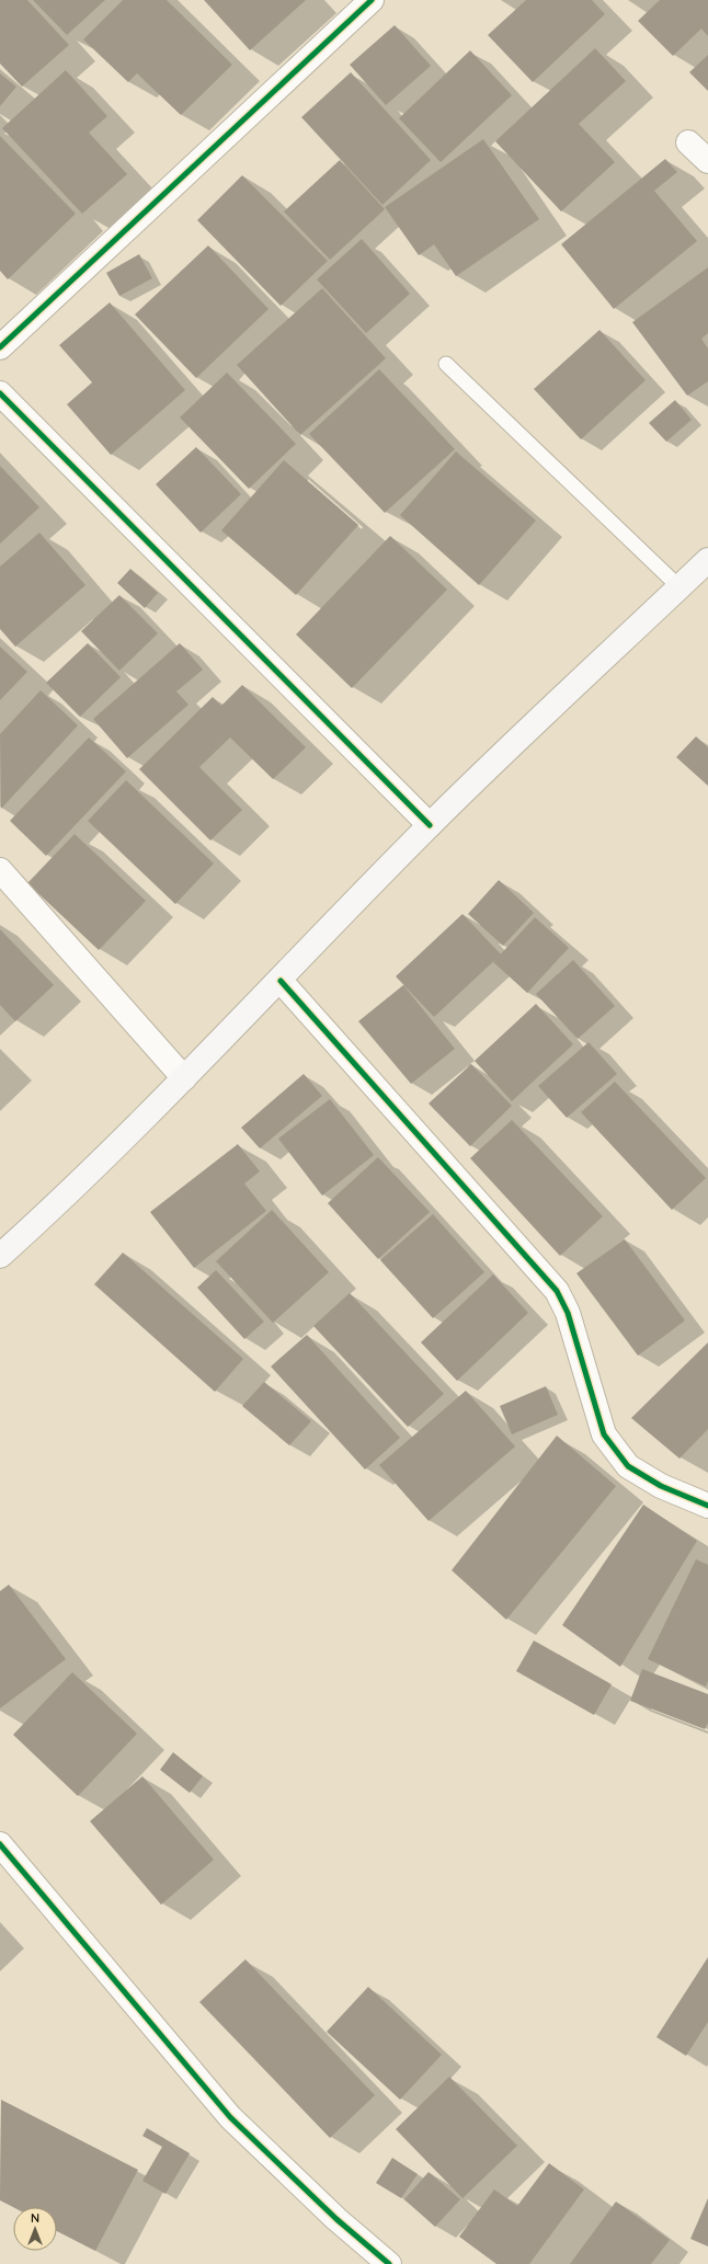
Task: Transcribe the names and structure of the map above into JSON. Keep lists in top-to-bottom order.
{
  "north": "top"
}
